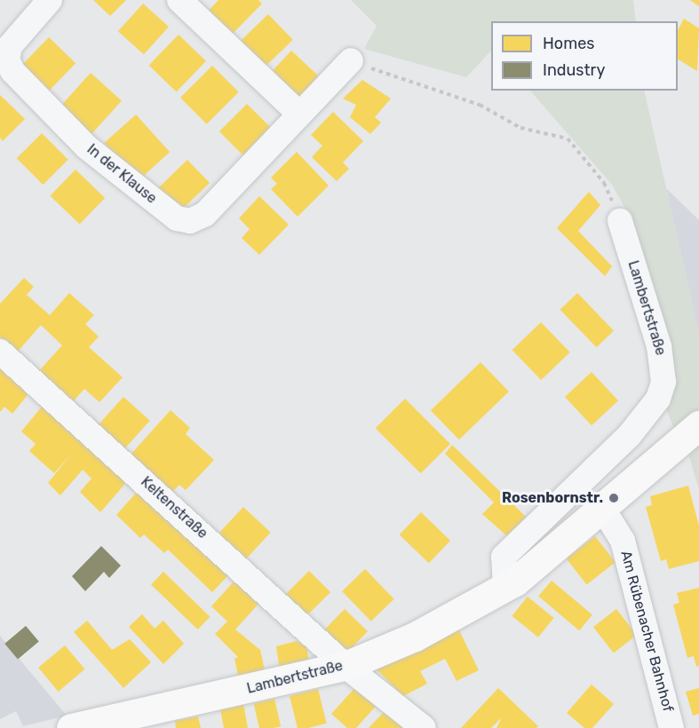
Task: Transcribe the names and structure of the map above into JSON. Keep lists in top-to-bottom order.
{
  "streets": {
    "main road": ["Lambertstraße"],
    "street": ["In der Klause", "Keltenstraße", "Am Rübenacher Bahnhof"]
  },
  "crossings": [
    ["Lambertstraße", "Keltenstraße"],
    ["Lambertstraße", "Am Rübenacher Bahnhof"]
  ],
  "places": ["Rosenbornstr."],
  "legend": ["Homes", "Industry"]
}
